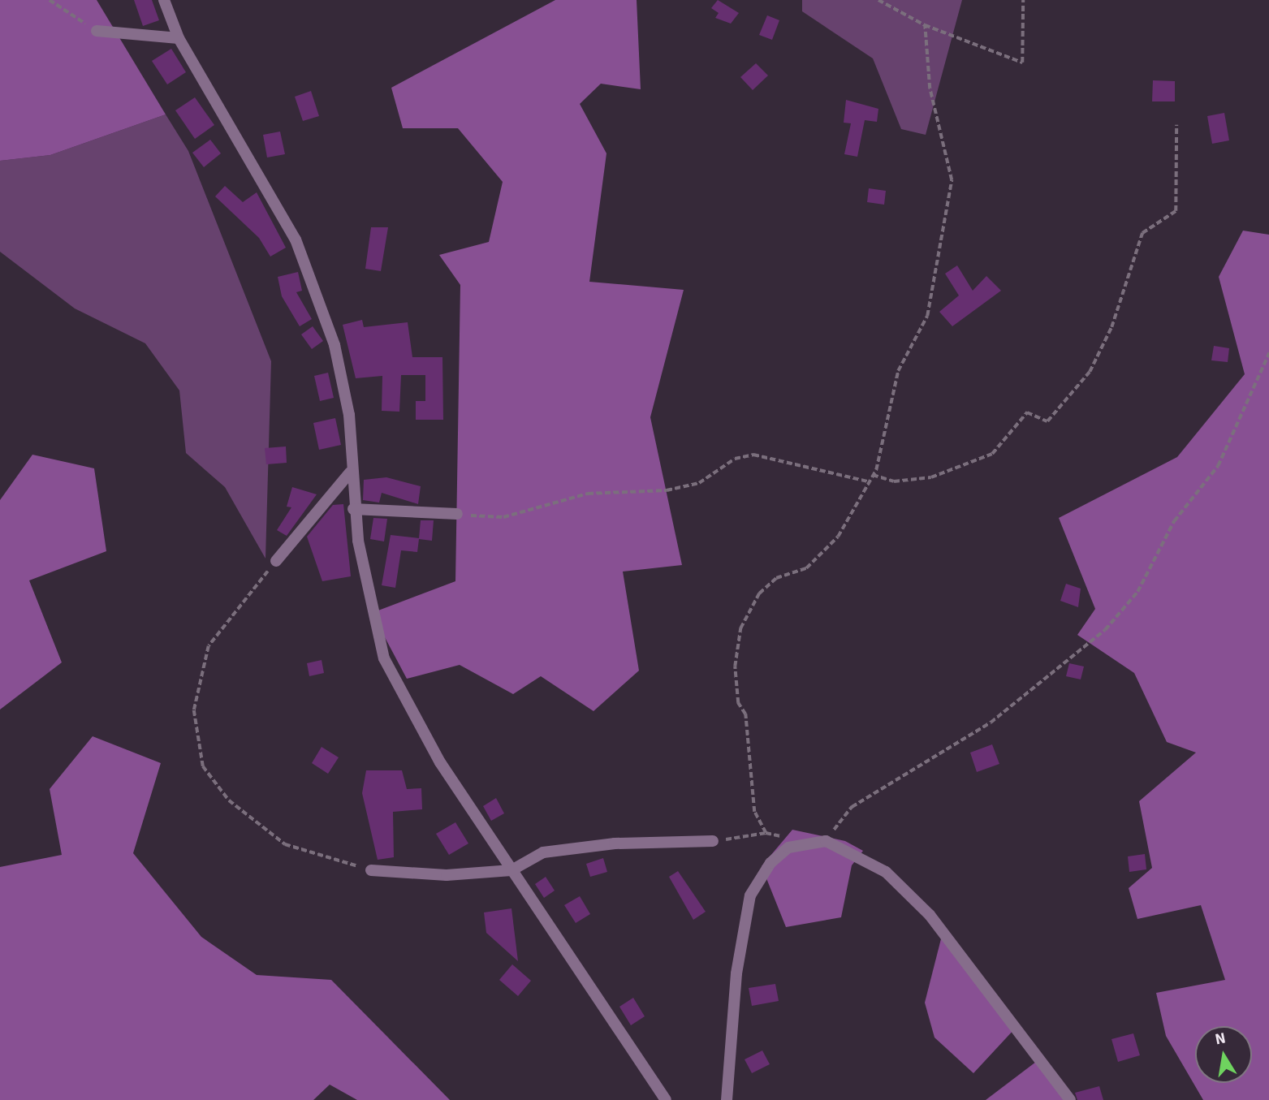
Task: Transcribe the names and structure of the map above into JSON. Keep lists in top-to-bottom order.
{
  "north": "top"
}
